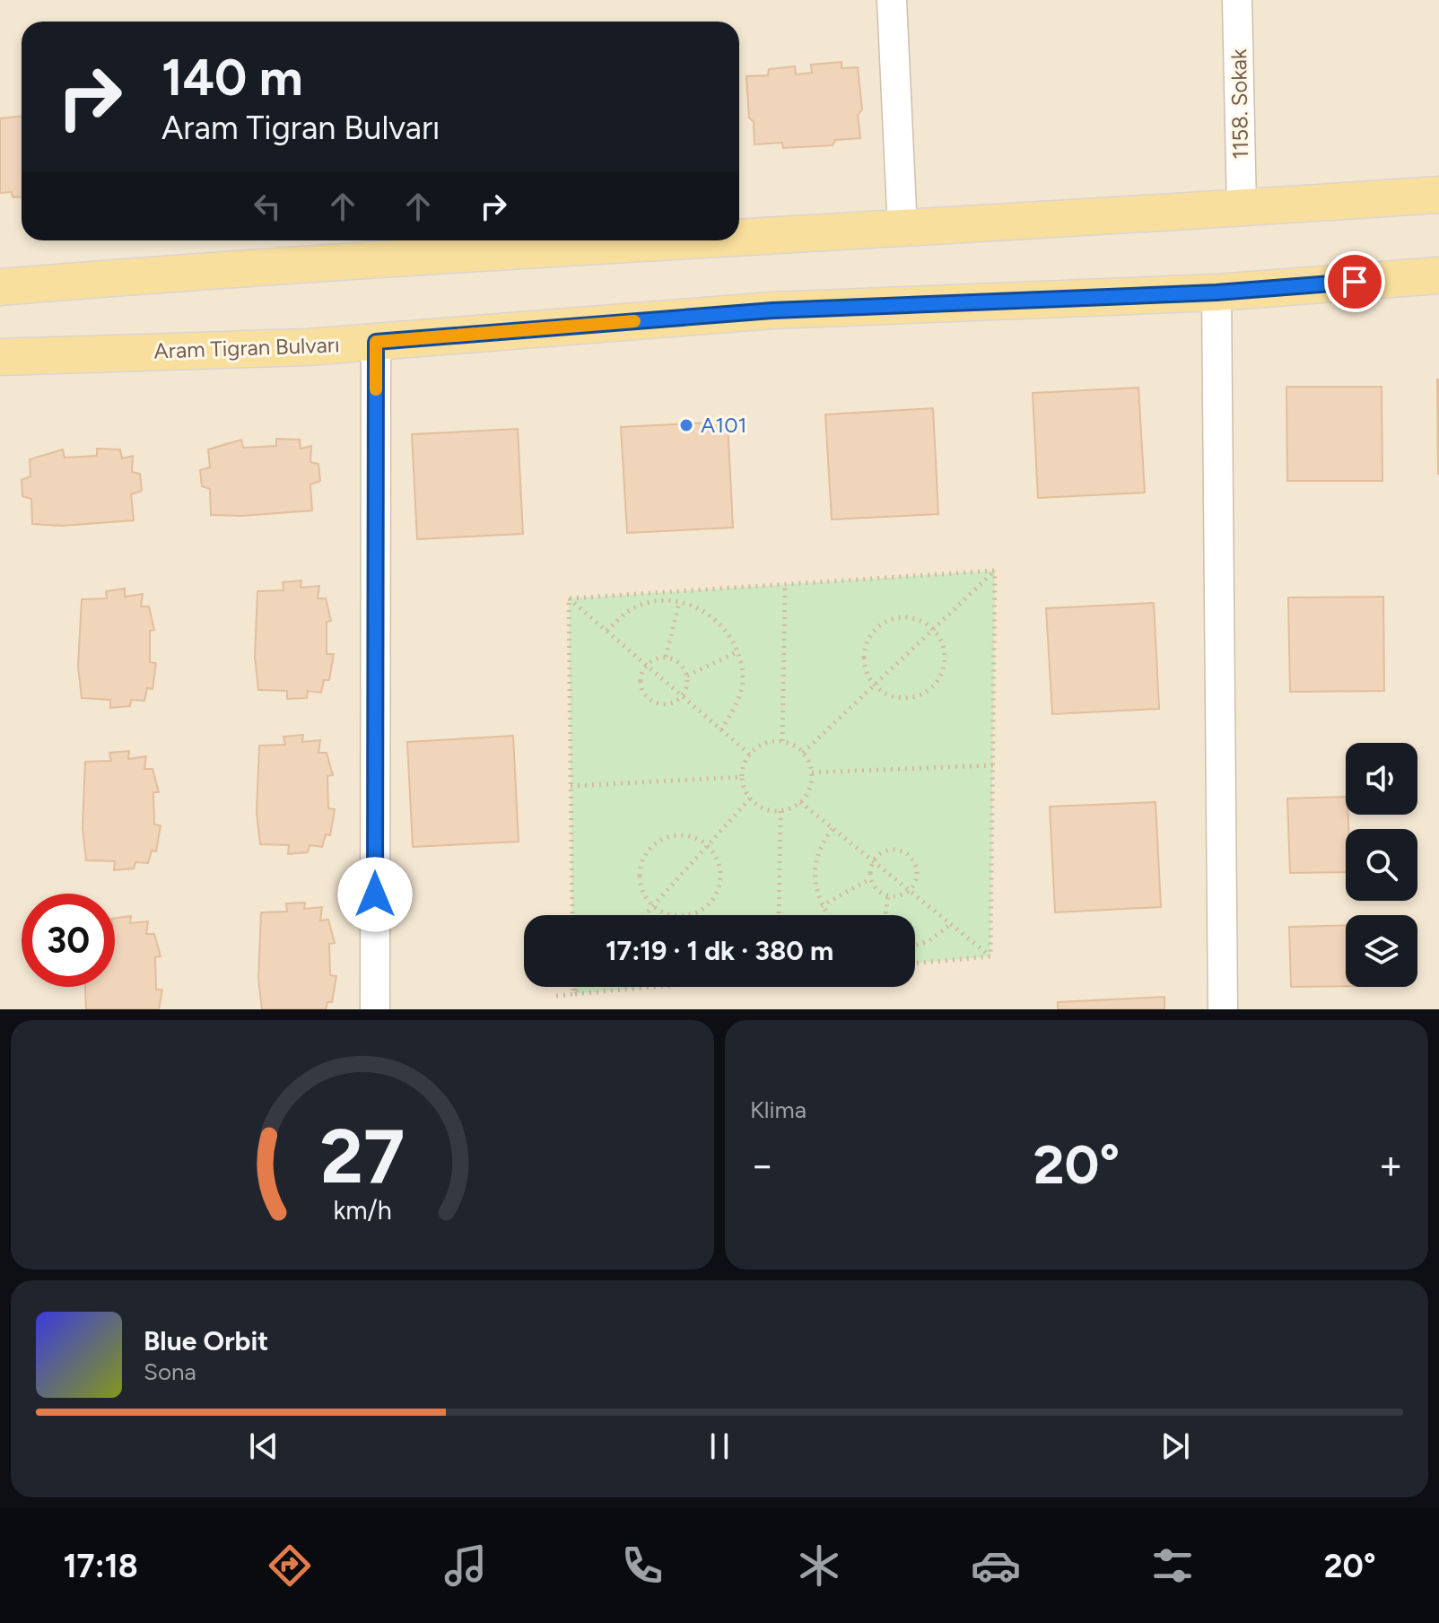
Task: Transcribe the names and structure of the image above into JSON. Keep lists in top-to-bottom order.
{
  "streets": {
    "main road": ["Aram Tigran Bulvarı"],
    "street": ["1158. Sokak"]
  },
  "places": ["A101"],
  "page": {
    "turn": ["140 m", "Aram Tigran Bulvarı"],
    "limit": "30",
    "trip": "17:19 · 1 dk · 380 m",
    "tile": "Klima",
    "heat": ["−", "20°", "+"],
    "song": ["Blue Orbit", "Sona"],
    "tabs": ["17:18", "20°"],
    "gauge": ["27", "km/h"]
  }
}
